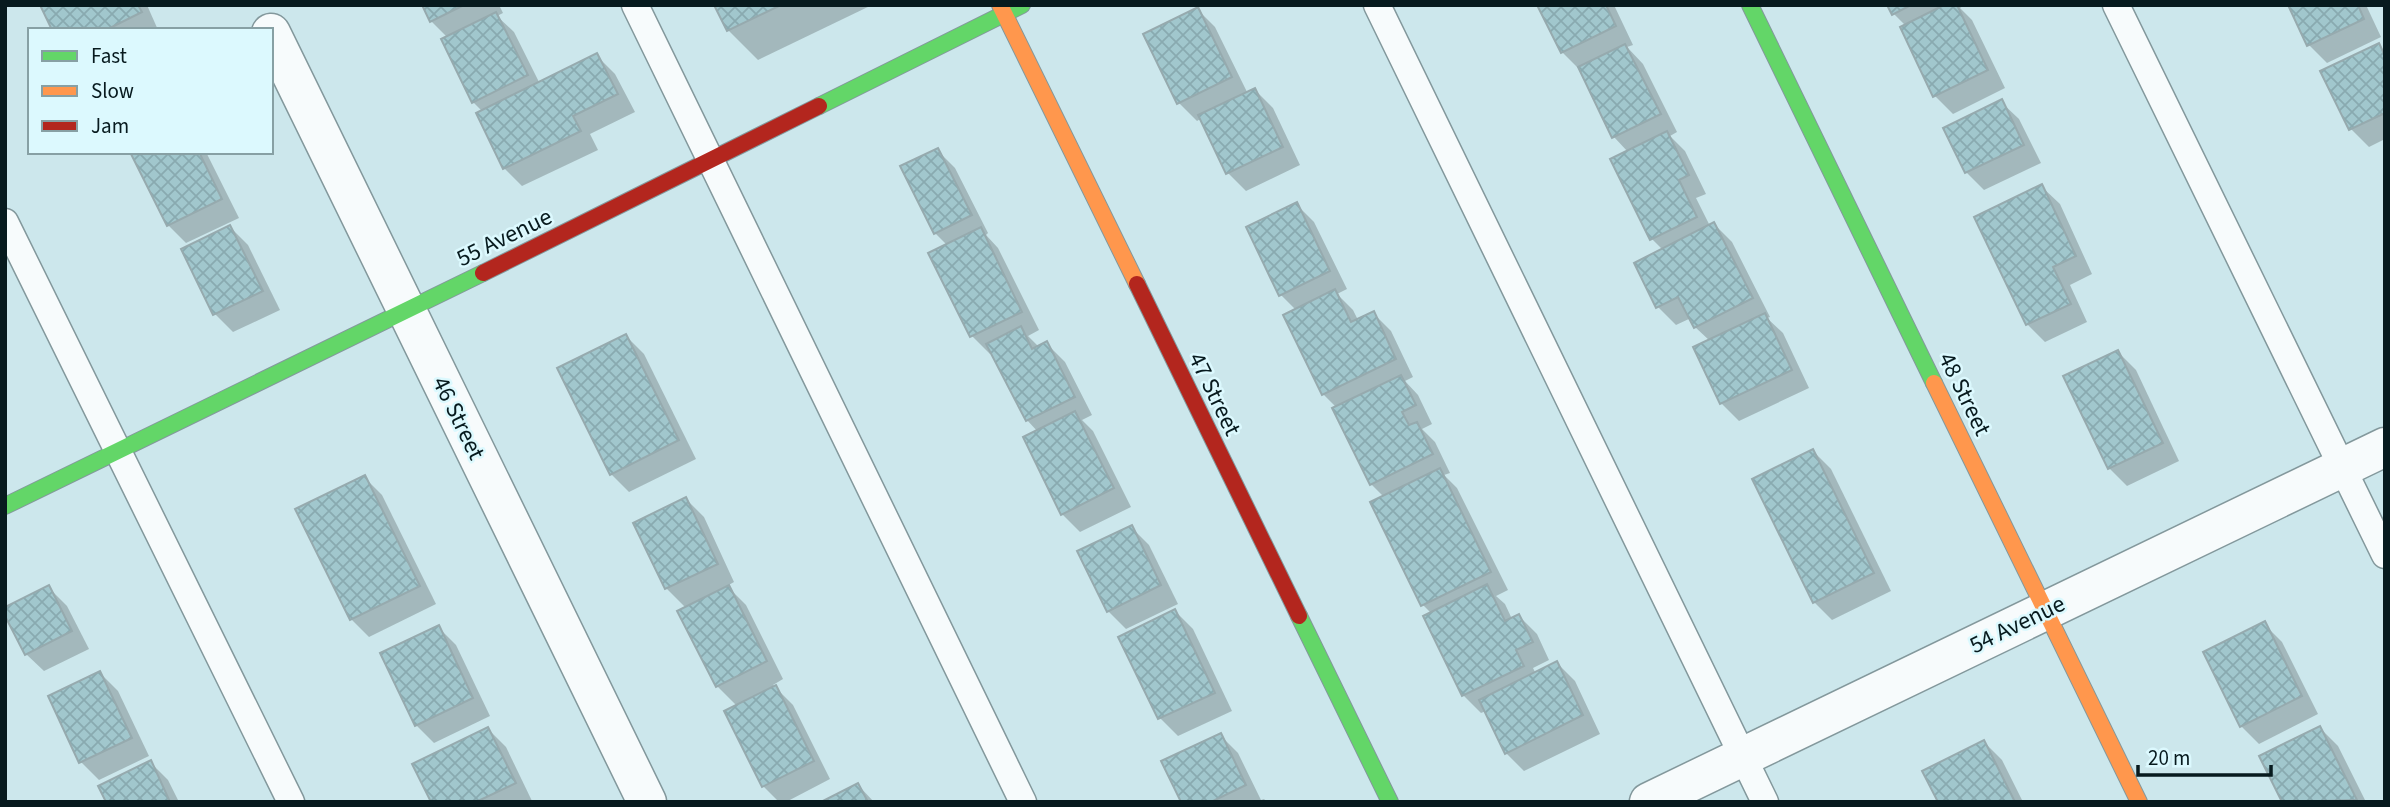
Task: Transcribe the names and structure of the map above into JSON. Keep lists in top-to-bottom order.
{
  "streets": {
    "street": [
      "55 Avenue",
      "47 Street",
      "48 Street",
      "46 Street",
      "54 Avenue"
    ]
  },
  "crossings": [
    ["55 Avenue", "47 Street"],
    ["55 Avenue", "46 Street"],
    ["48 Street", "54 Avenue"]
  ],
  "legend": ["Fast", "Slow", "Jam"],
  "scale_bar": "20 m"
}
